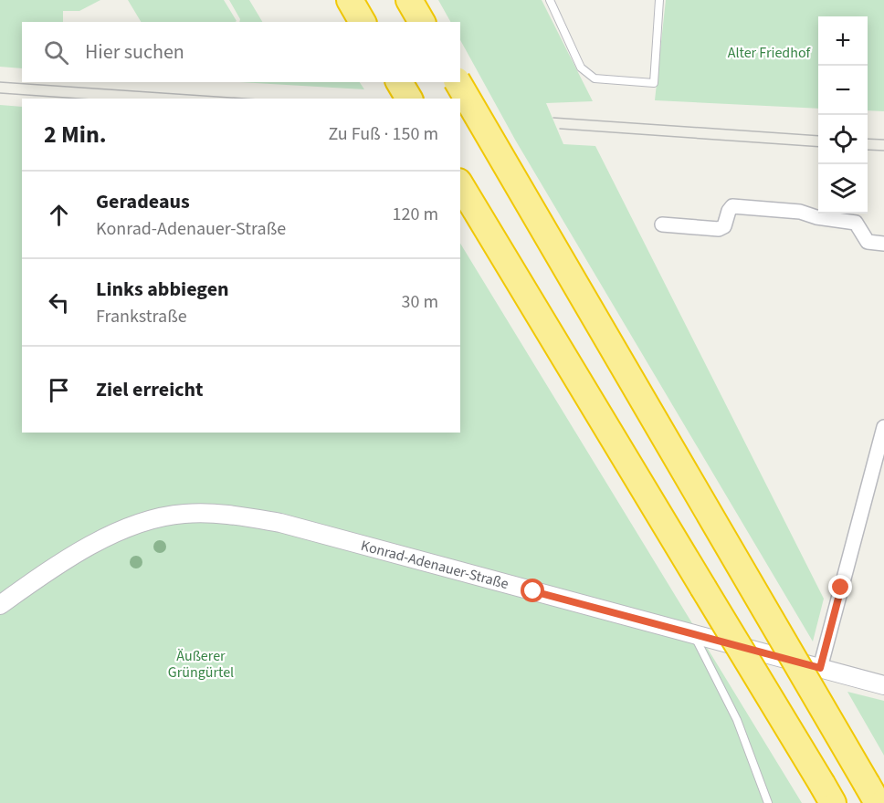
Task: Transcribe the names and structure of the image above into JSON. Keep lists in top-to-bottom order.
{
  "streets": {
    "street": ["Konrad-Adenauer-Straße"]
  },
  "parks": ["Alter Friedhof", "Äußerer Grüngürtel"],
  "page": {
    "map_buttons": ["+", "−"],
    "search": "Hier suchen",
    "heading": ["2 Min.", "Zu Fuß · 150 m"],
    "list": [
      ["Geradeaus", "Konrad-Adenauer-Straße", "120 m"],
      ["Links abbiegen", "Frankstraße", "30 m"],
      "Ziel erreicht"
    ]
  }
}
